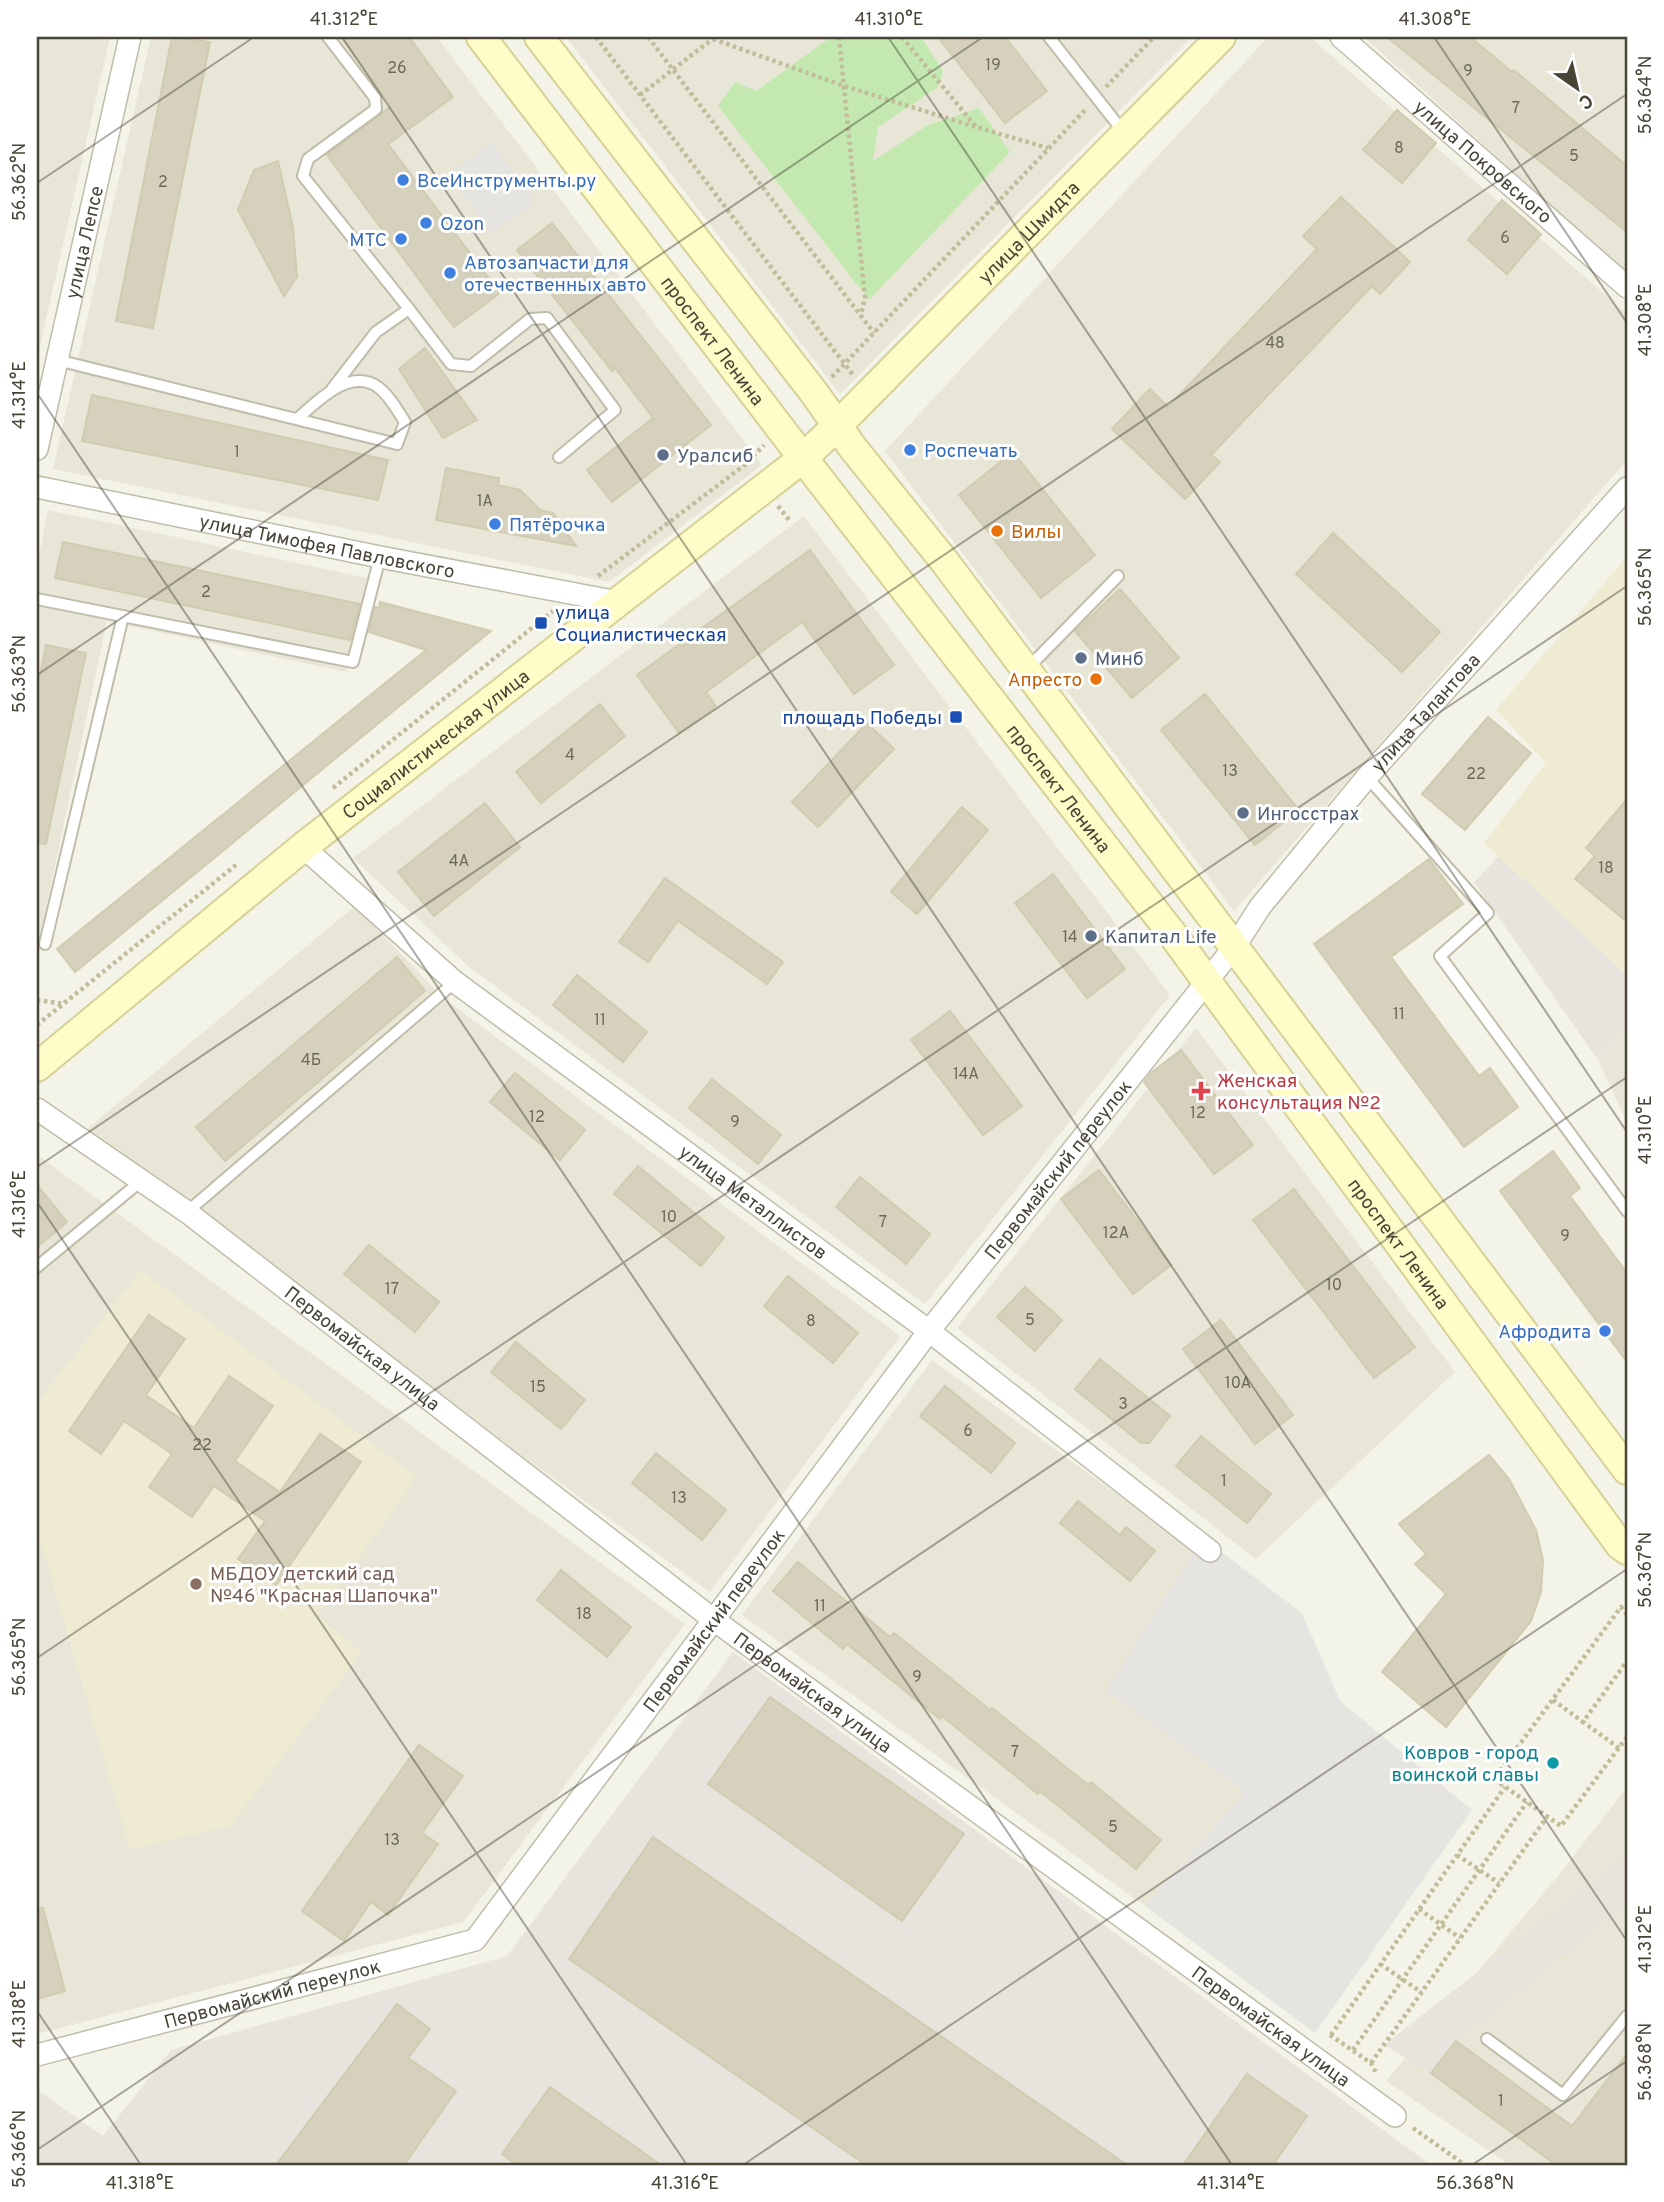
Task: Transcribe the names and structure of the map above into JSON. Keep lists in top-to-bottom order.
{
  "streets": {
    "main road": ["улица Шмидта", "проспект Ленина", "Социалистическая улица"],
    "street": [
      "улица Покровского",
      "улица Лепсе",
      "улица Тимофея Павловского",
      "улица Талантова",
      "Первомайский переулок",
      "улица Металлистов",
      "Первомайская улица"
    ]
  },
  "crossings": [
    ["улица Шмидта", "Социалистическая улица"],
    ["проспект Ленина", "Социалистическая улица"],
    ["проспект Ленина", "Первомайский переулок"],
    ["улица Тимофея Павловского", "Социалистическая улица"],
    ["улица Талантова", "Первомайский переулок"],
    ["Социалистическая улица", "улица Металлистов"],
    ["Первомайский переулок", "улица Металлистов"],
    ["Первомайский переулок", "Первомайская улица"]
  ],
  "places": {
    "other": [
      "ВсеИнструменты.ру",
      "Ozon",
      "МТС",
      "Автозапчасти для отечественных авто",
      "Роспечать",
      "Уралсиб",
      "Пятёрочка",
      "Вилы",
      "Минб",
      "Апресто",
      "Ингосстрах",
      "Капитал Life",
      "Афродита",
      "МБДОУ детский сад №46 \"Красная Шапочка\"",
      "Ковров - город воинской славы"
    ],
    "transit": ["улица Социалистическая", "площадь Победы"],
    "health": ["Женская консультация №2"]
  },
  "house_numbers": [
    "19",
    "26",
    "9",
    "7",
    "8",
    "5",
    "2",
    "6",
    "48",
    "1",
    "1А",
    "2",
    "4",
    "13",
    "22",
    "4А",
    "18",
    "14",
    "11",
    "11",
    "4Б",
    "14А",
    "12",
    "12",
    "9",
    "10",
    "7",
    "12А",
    "9",
    "10",
    "17",
    "5",
    "8",
    "10А",
    "15",
    "3",
    "6",
    "22",
    "1",
    "13",
    "11",
    "18",
    "9",
    "7",
    "5",
    "13",
    "1"
  ],
  "north": "bottom right",
  "coordinates": [
    "41.312°E",
    "41.310°E",
    "41.308°E",
    "56.364°N",
    "56.362°N",
    "41.314°E",
    "56.365°N",
    "56.363°N",
    "41.316°E",
    "56.367°N",
    "41.318°E",
    "56.368°N",
    "56.366°N"
  ]
}
